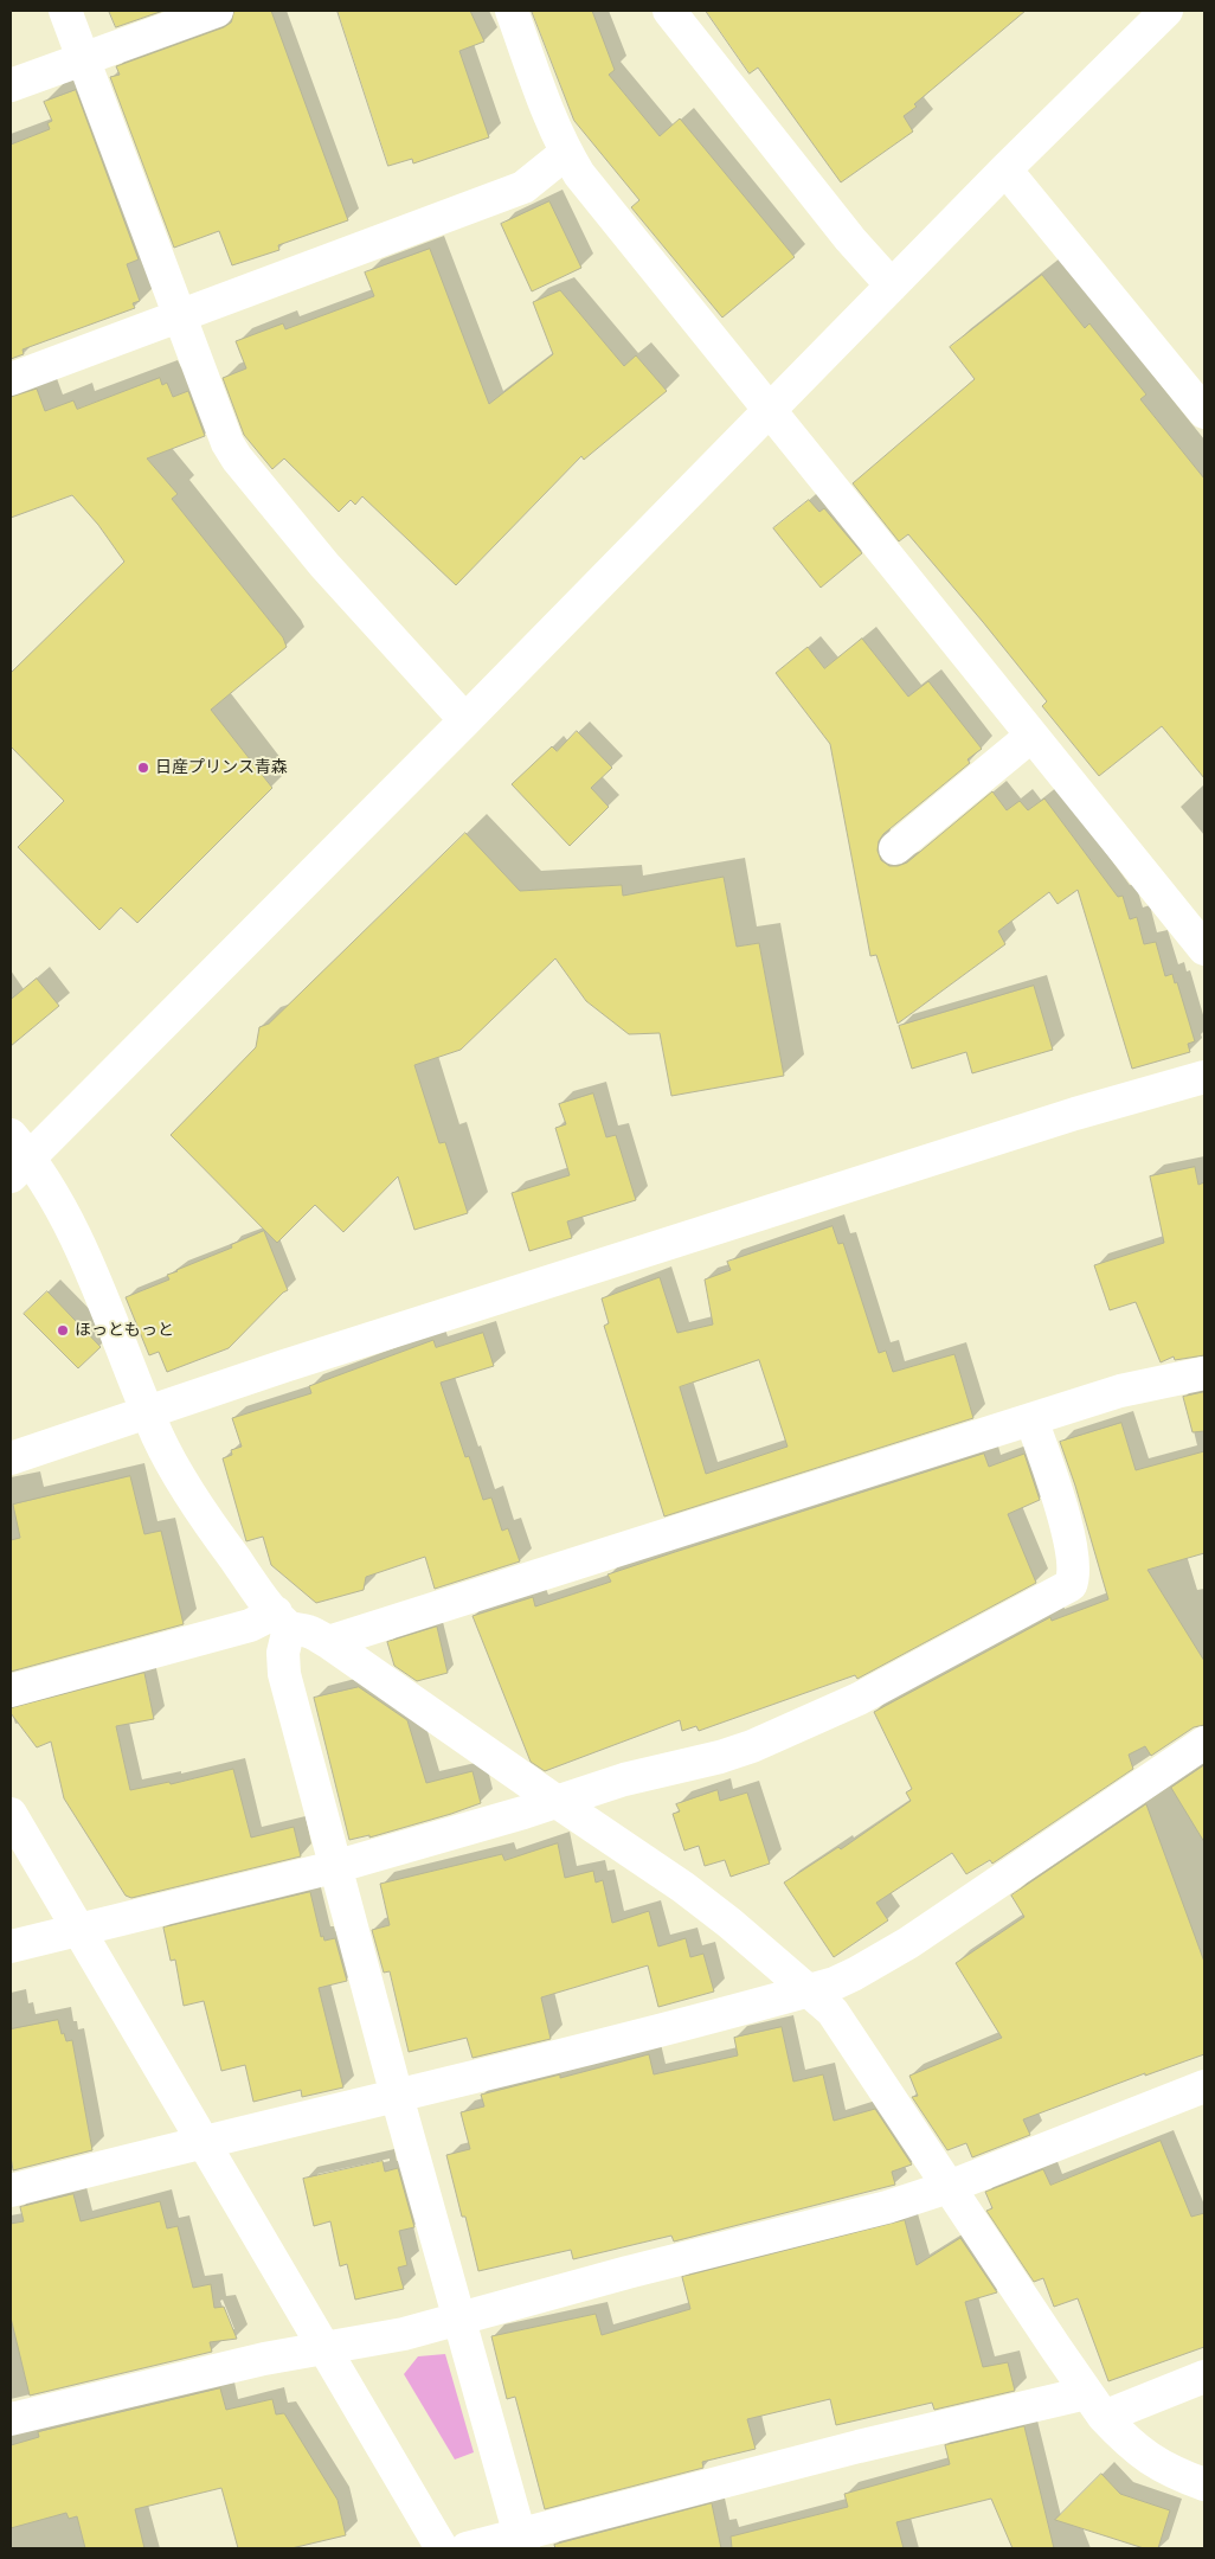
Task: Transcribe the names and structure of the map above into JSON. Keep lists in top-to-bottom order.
{
  "places": ["日産プリンス青森", "ほっともっと"]
}
